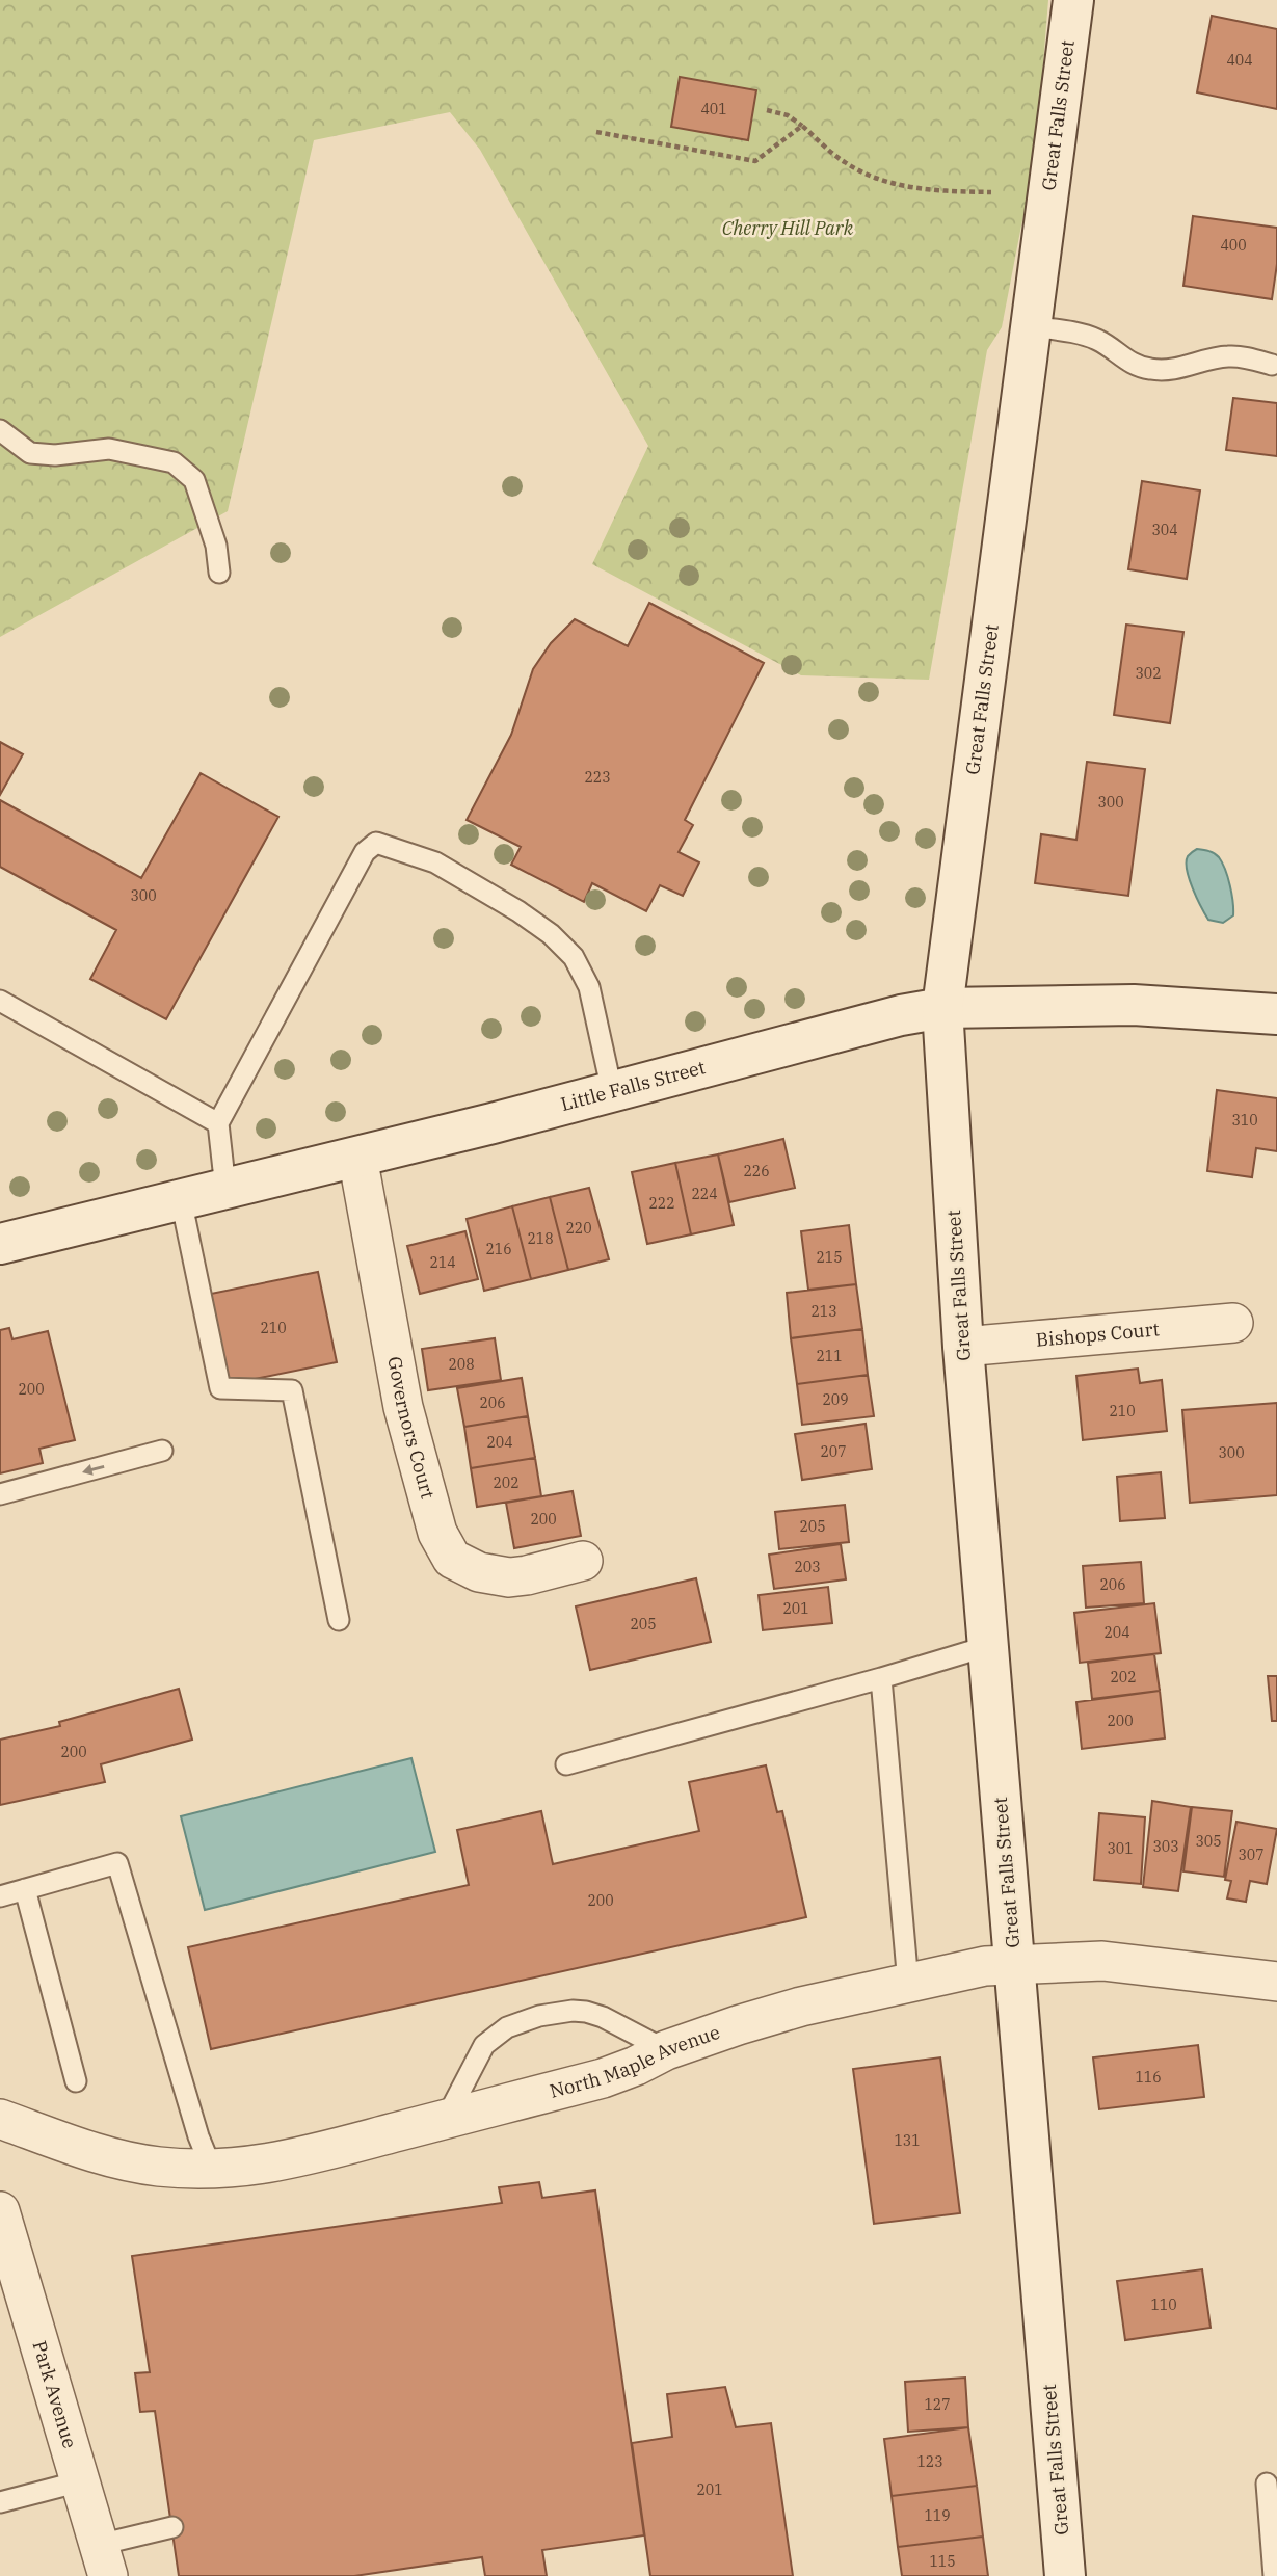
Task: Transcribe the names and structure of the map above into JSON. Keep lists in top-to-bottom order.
{
  "streets": {
    "main road": ["Great Falls Street", "Little Falls Street"],
    "street": [
      "Bishops Court",
      "Governors Court",
      "North Maple Avenue",
      "Park Avenue"
    ]
  },
  "crossings": [
    ["Great Falls Street", "Little Falls Street"],
    ["Great Falls Street", "Bishops Court"],
    ["Great Falls Street", "North Maple Avenue"],
    ["Little Falls Street", "Governors Court"]
  ],
  "parks": ["Cherry Hill Park"],
  "house_numbers": [
    "404",
    "401",
    "400",
    "304",
    "302",
    "223",
    "300",
    "300",
    "310",
    "226",
    "224",
    "222",
    "220",
    "218",
    "216",
    "215",
    "214",
    "213",
    "210",
    "211",
    "208",
    "200",
    "209",
    "206",
    "210",
    "204",
    "207",
    "300",
    "202",
    "200",
    "205",
    "203",
    "206",
    "201",
    "205",
    "204",
    "202",
    "200",
    "200",
    "305",
    "303",
    "301",
    "307",
    "200",
    "116",
    "131",
    "110",
    "127",
    "123",
    "201",
    "119",
    "115"
  ]
}
